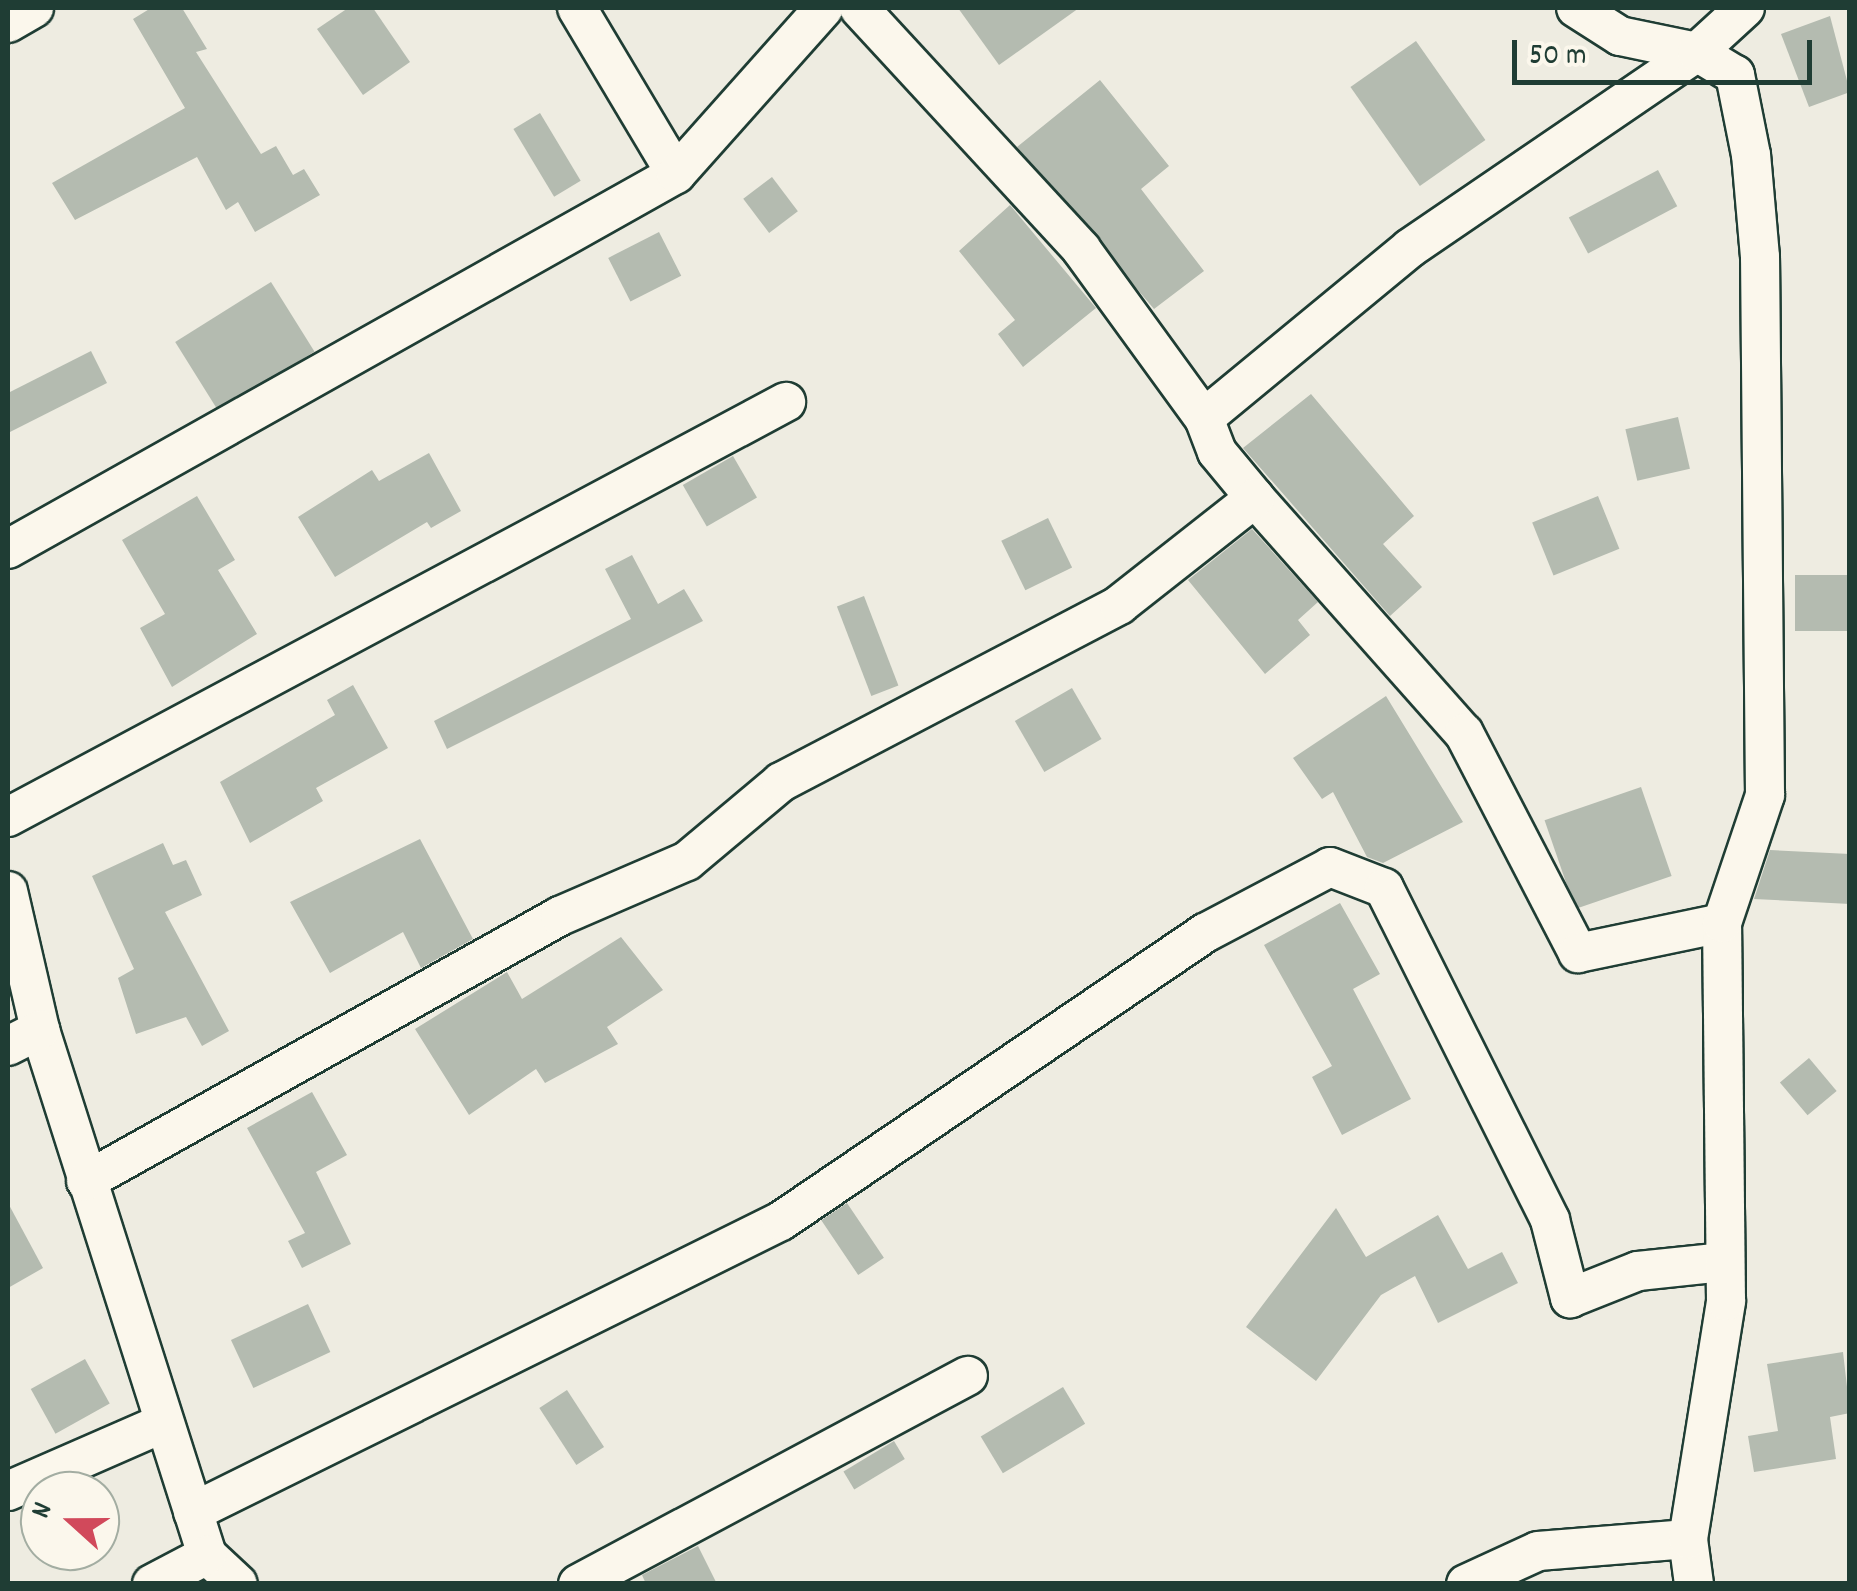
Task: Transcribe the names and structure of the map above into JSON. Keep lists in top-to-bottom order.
{
  "scale_bar": "50 m",
  "north": "left"
}
